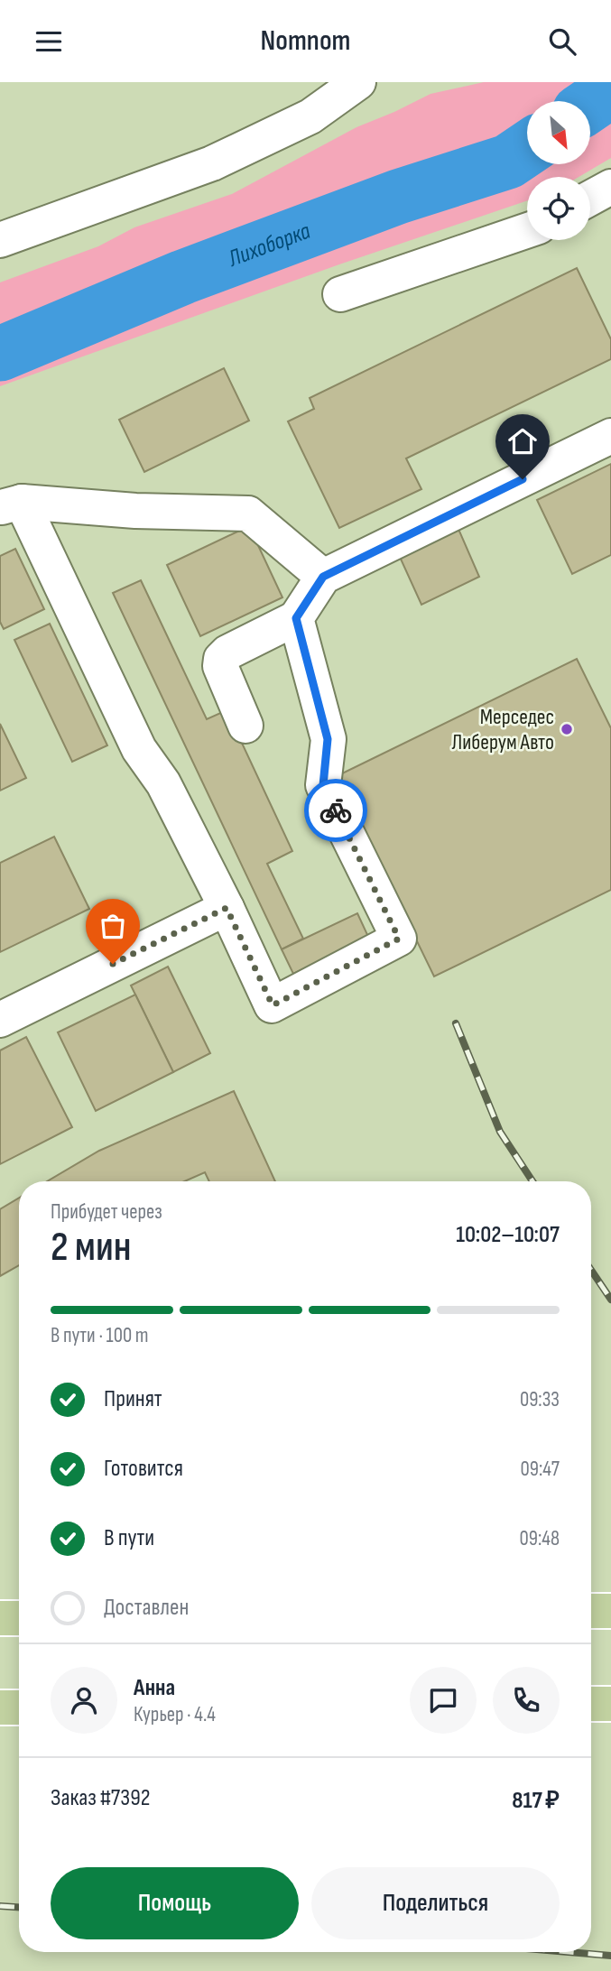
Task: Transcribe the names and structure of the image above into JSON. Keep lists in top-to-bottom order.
{
  "water": ["Лихоборка"],
  "places": ["Мерседес Либерум Авто"],
  "north": "bottom right",
  "page": {
    "header": "Nomnom",
    "heading": ["2 мин", "Прибудет через", "10:02–10:07"],
    "panel": [
      "Анна",
      "Курьер · 4.4",
      "Заказ #7392",
      "817 ₽"
    ],
    "bar": "В пути · 100 m",
    "list": [
      ["Принят", "09:33"],
      ["Готовится", "09:47"],
      ["В пути", "09:48"],
      "Доставлен"
    ],
    "buttons": ["Помощь", "Поделиться"]
  }
}
